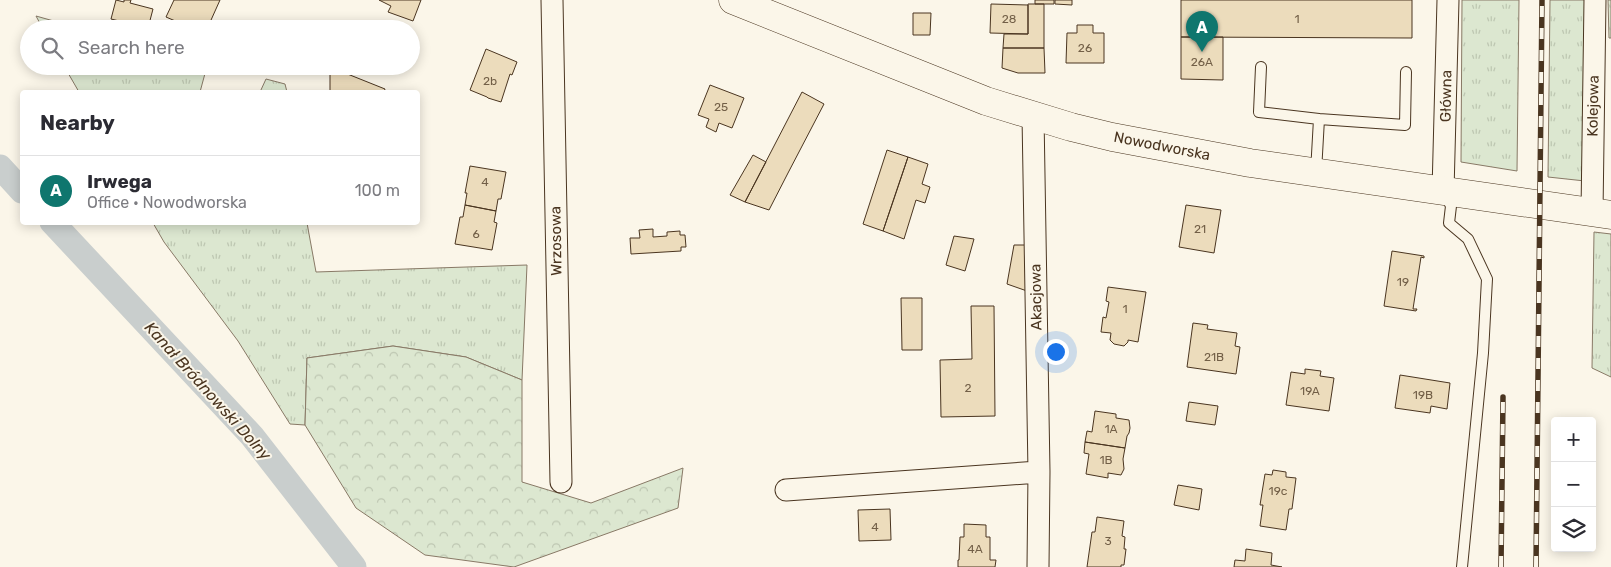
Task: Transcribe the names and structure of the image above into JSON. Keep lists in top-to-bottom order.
{
  "streets": {
    "main road": ["Nowodworska"],
    "street": [
      "Główna",
      "Kolejowa",
      "Wrzosowa",
      "Akacjowa"
    ]
  },
  "crossings": [
    ["Główna", "Nowodworska"],
    ["Kolejowa", "Nowodworska"],
    ["Nowodworska", "Akacjowa"]
  ],
  "water": ["Kanał Bródnowski Dolny"],
  "house_numbers": [
    "28",
    "1",
    "26",
    "26A",
    "2b",
    "25",
    "4",
    "21",
    "6",
    "19",
    "1",
    "21B",
    "2",
    "19A",
    "19B",
    "1A",
    "1B",
    "19c",
    "4",
    "3",
    "4A"
  ],
  "page": {
    "pins": "A",
    "search": "Search here",
    "heading": "Nearby",
    "list": [
      {
        "mark": "A",
        "name": "Irwega",
        "note": "Office · Nowodworska",
        "value": "100 m"
      }
    ],
    "map_buttons": ["+", "−"]
  }
}
